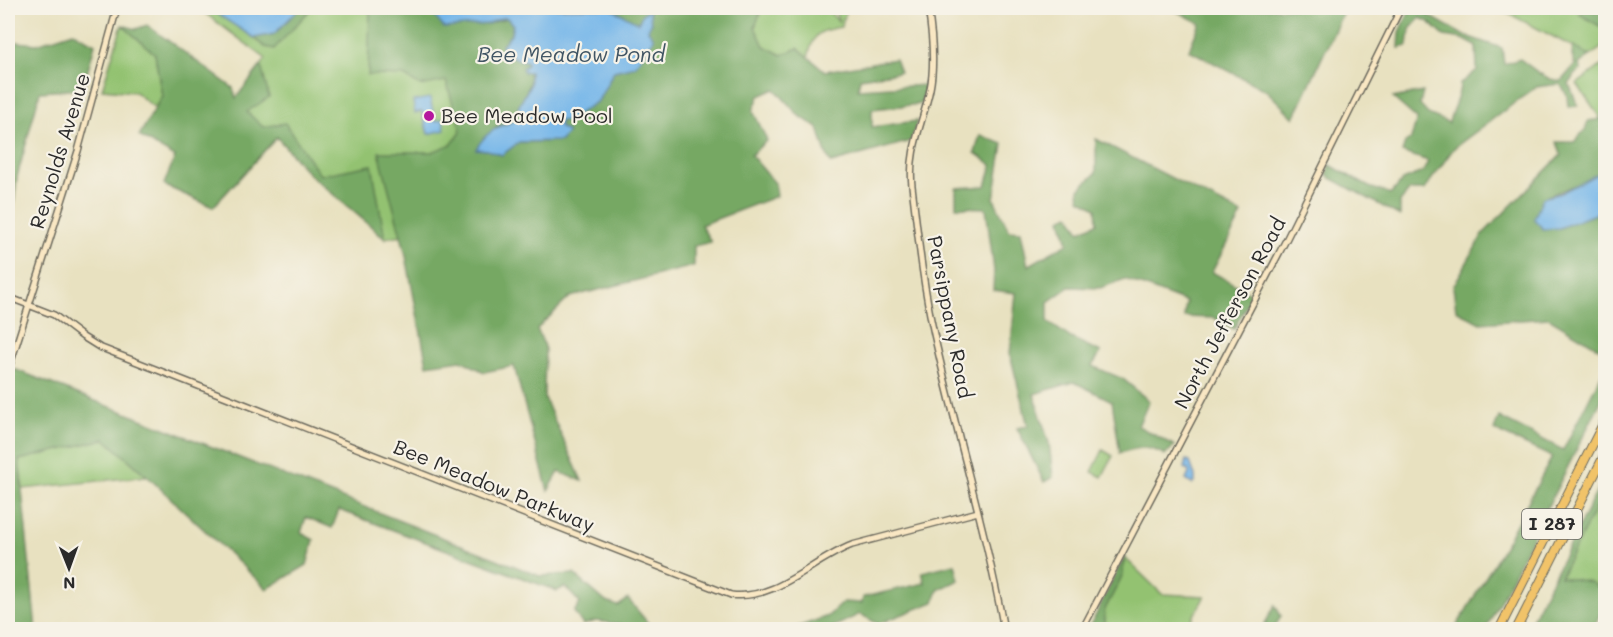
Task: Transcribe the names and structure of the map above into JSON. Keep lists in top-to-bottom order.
{
  "streets": {
    "highway": ["I 287"],
    "street": [
      "Reynolds Avenue",
      "North Jefferson Road",
      "Parsippany Road",
      "Bee Meadow Parkway"
    ]
  },
  "crossings": [
    ["Reynolds Avenue", "Bee Meadow Parkway"],
    ["Parsippany Road", "Bee Meadow Parkway"]
  ],
  "water": ["Bee Meadow Pond"],
  "places": ["Bee Meadow Pool"],
  "north": "bottom"
}
